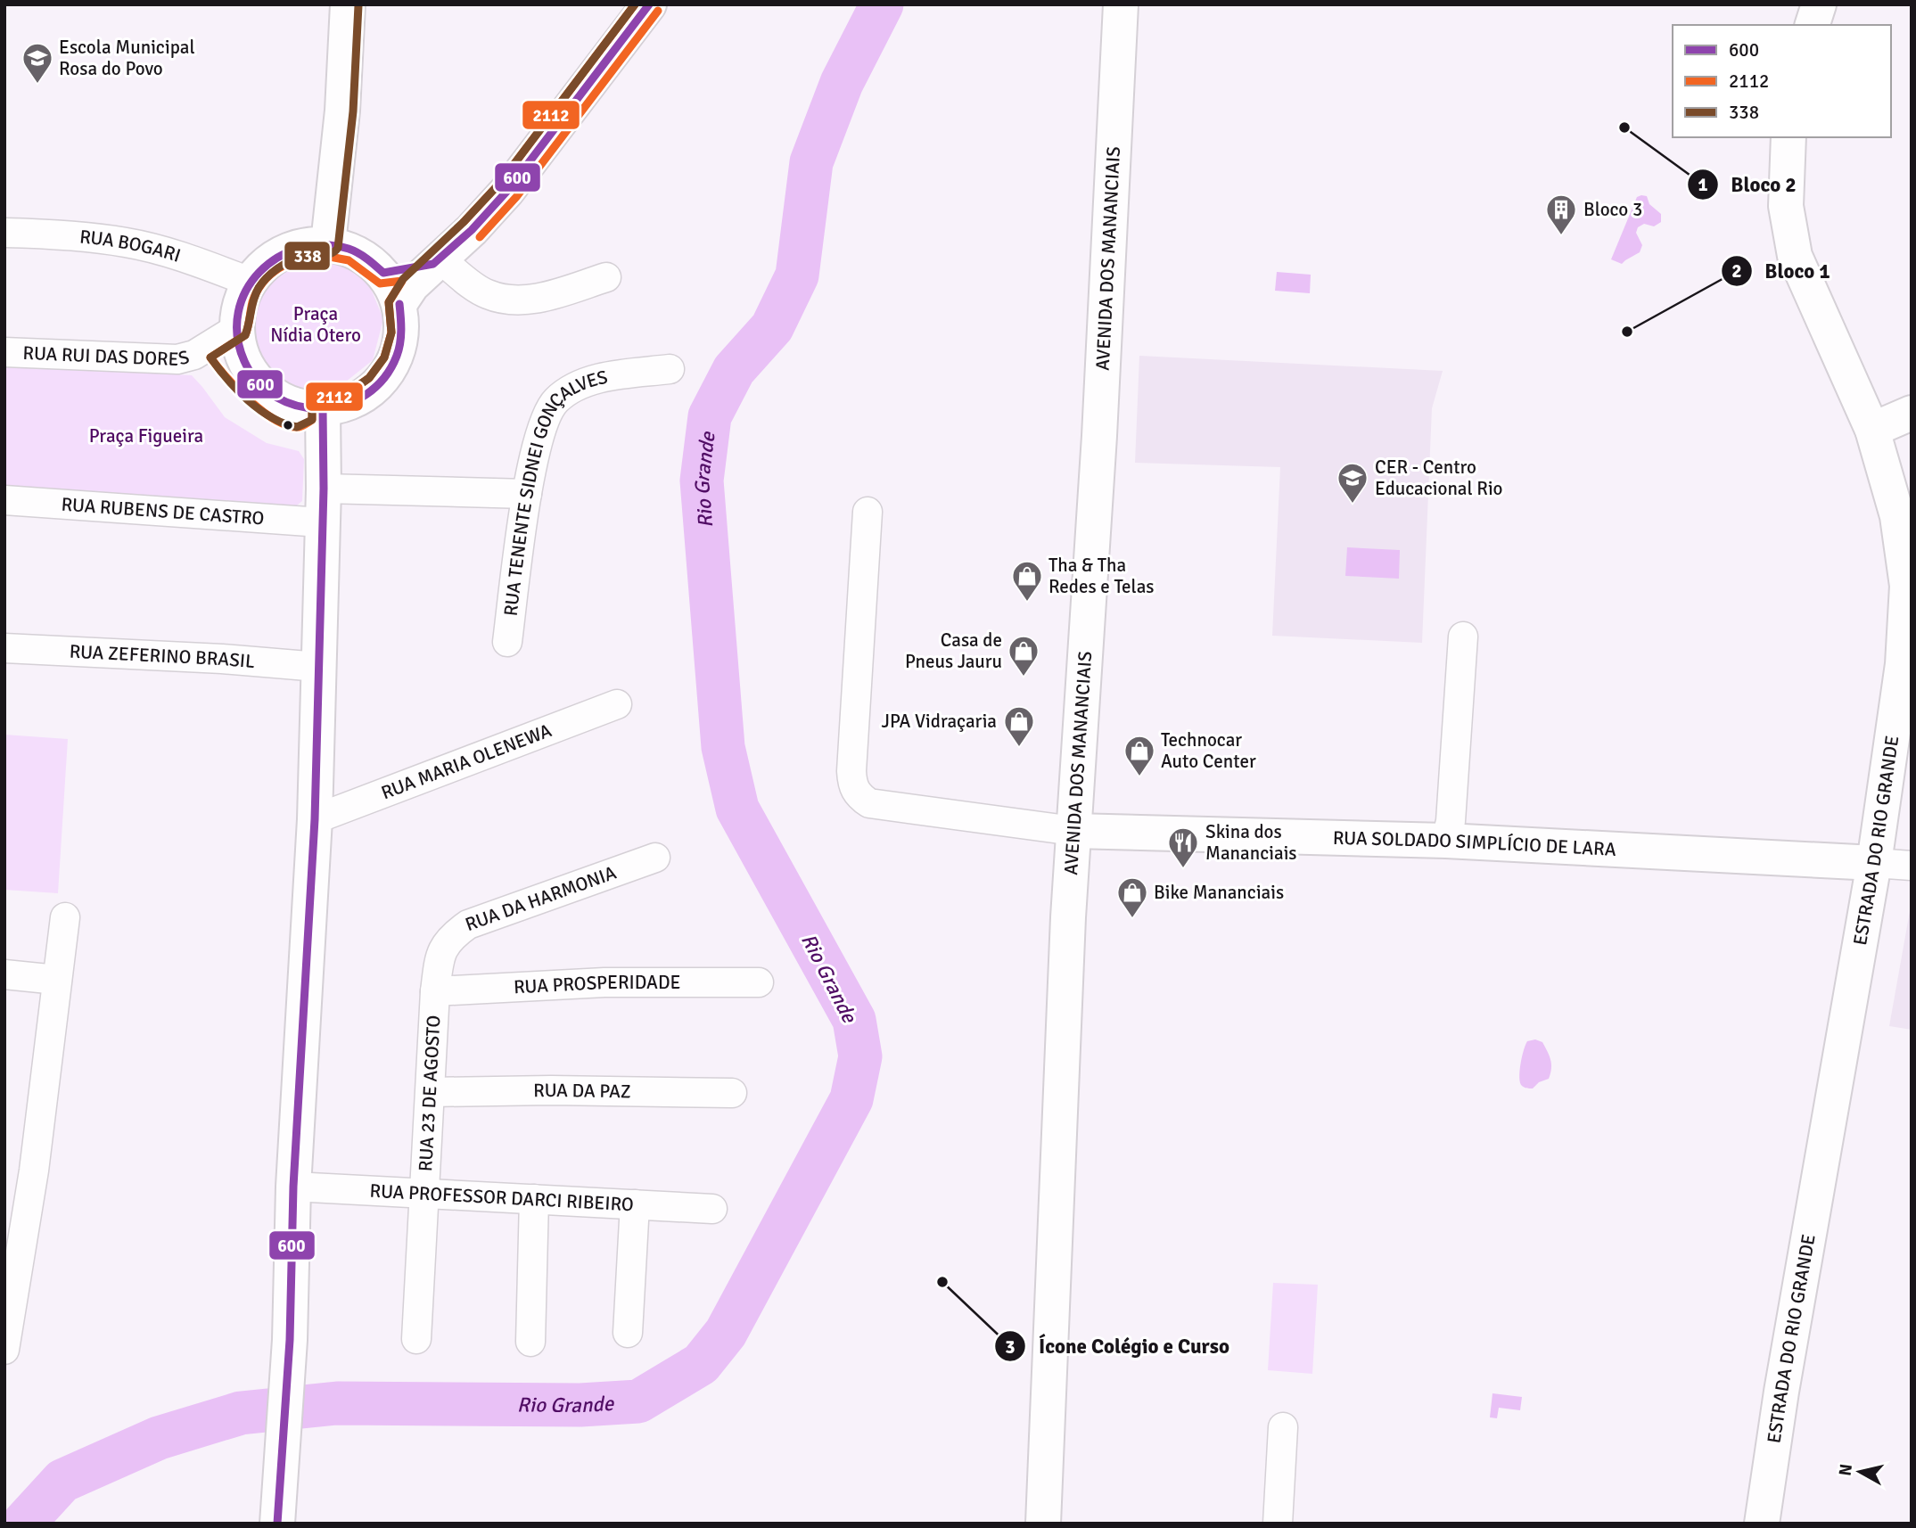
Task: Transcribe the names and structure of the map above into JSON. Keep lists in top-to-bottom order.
{
  "streets": {
    "street": [
      "RUA BOGARI",
      "AVENIDA DOS MANANCIAIS",
      "RUA RUI DAS DORES",
      "RUA TENENTE SIDNEI GONÇALVES",
      "RUA RUBENS DE CASTRO",
      "RUA ZEFERINO BRASIL",
      "RUA MARIA OLENEWA",
      "ESTRADA DO RIO GRANDE",
      "RUA SOLDADO SIMPLÍCIO DE LARA",
      "RUA DA HARMONIA",
      "RUA PROSPERIDADE",
      "RUA DA PAZ",
      "RUA 23 DE AGOSTO",
      "RUA PROFESSOR DARCI RIBEIRO"
    ]
  },
  "crossings": [
    ["RUA BOGARI", "RUA RUI DAS DORES"],
    ["AVENIDA DOS MANANCIAIS", "RUA SOLDADO SIMPLÍCIO DE LARA"],
    ["ESTRADA DO RIO GRANDE", "RUA SOLDADO SIMPLÍCIO DE LARA"],
    ["RUA DA HARMONIA", "RUA 23 DE AGOSTO"],
    ["RUA PROSPERIDADE", "RUA 23 DE AGOSTO"],
    ["RUA DA PAZ", "RUA 23 DE AGOSTO"],
    ["RUA 23 DE AGOSTO", "RUA PROFESSOR DARCI RIBEIRO"]
  ],
  "water": ["Rio Grande"],
  "parks": ["Praça Nídia Otero", "Praça Figueira"],
  "places": {
    "school or university": ["Escola Municipal Rosa do Povo", "CER - Centro Educacional Rio"],
    "other": ["Bloco 2", "Bloco 1", "Ícone Colégio e Curso"],
    "building": ["Bloco 3"],
    "shop": [
      "Tha & Tha Redes e Telas",
      "Casa de Pneus Jauru",
      "JPA Vidraçaria",
      "Technocar Auto Center",
      "Bike Mananciais"
    ],
    "restaurant": ["Skina dos Mananciais"]
  },
  "lines": ["transit line 600", "transit line 2112", "transit line 338"],
  "legend": ["600", "2112", "338"],
  "north": "left"
}
